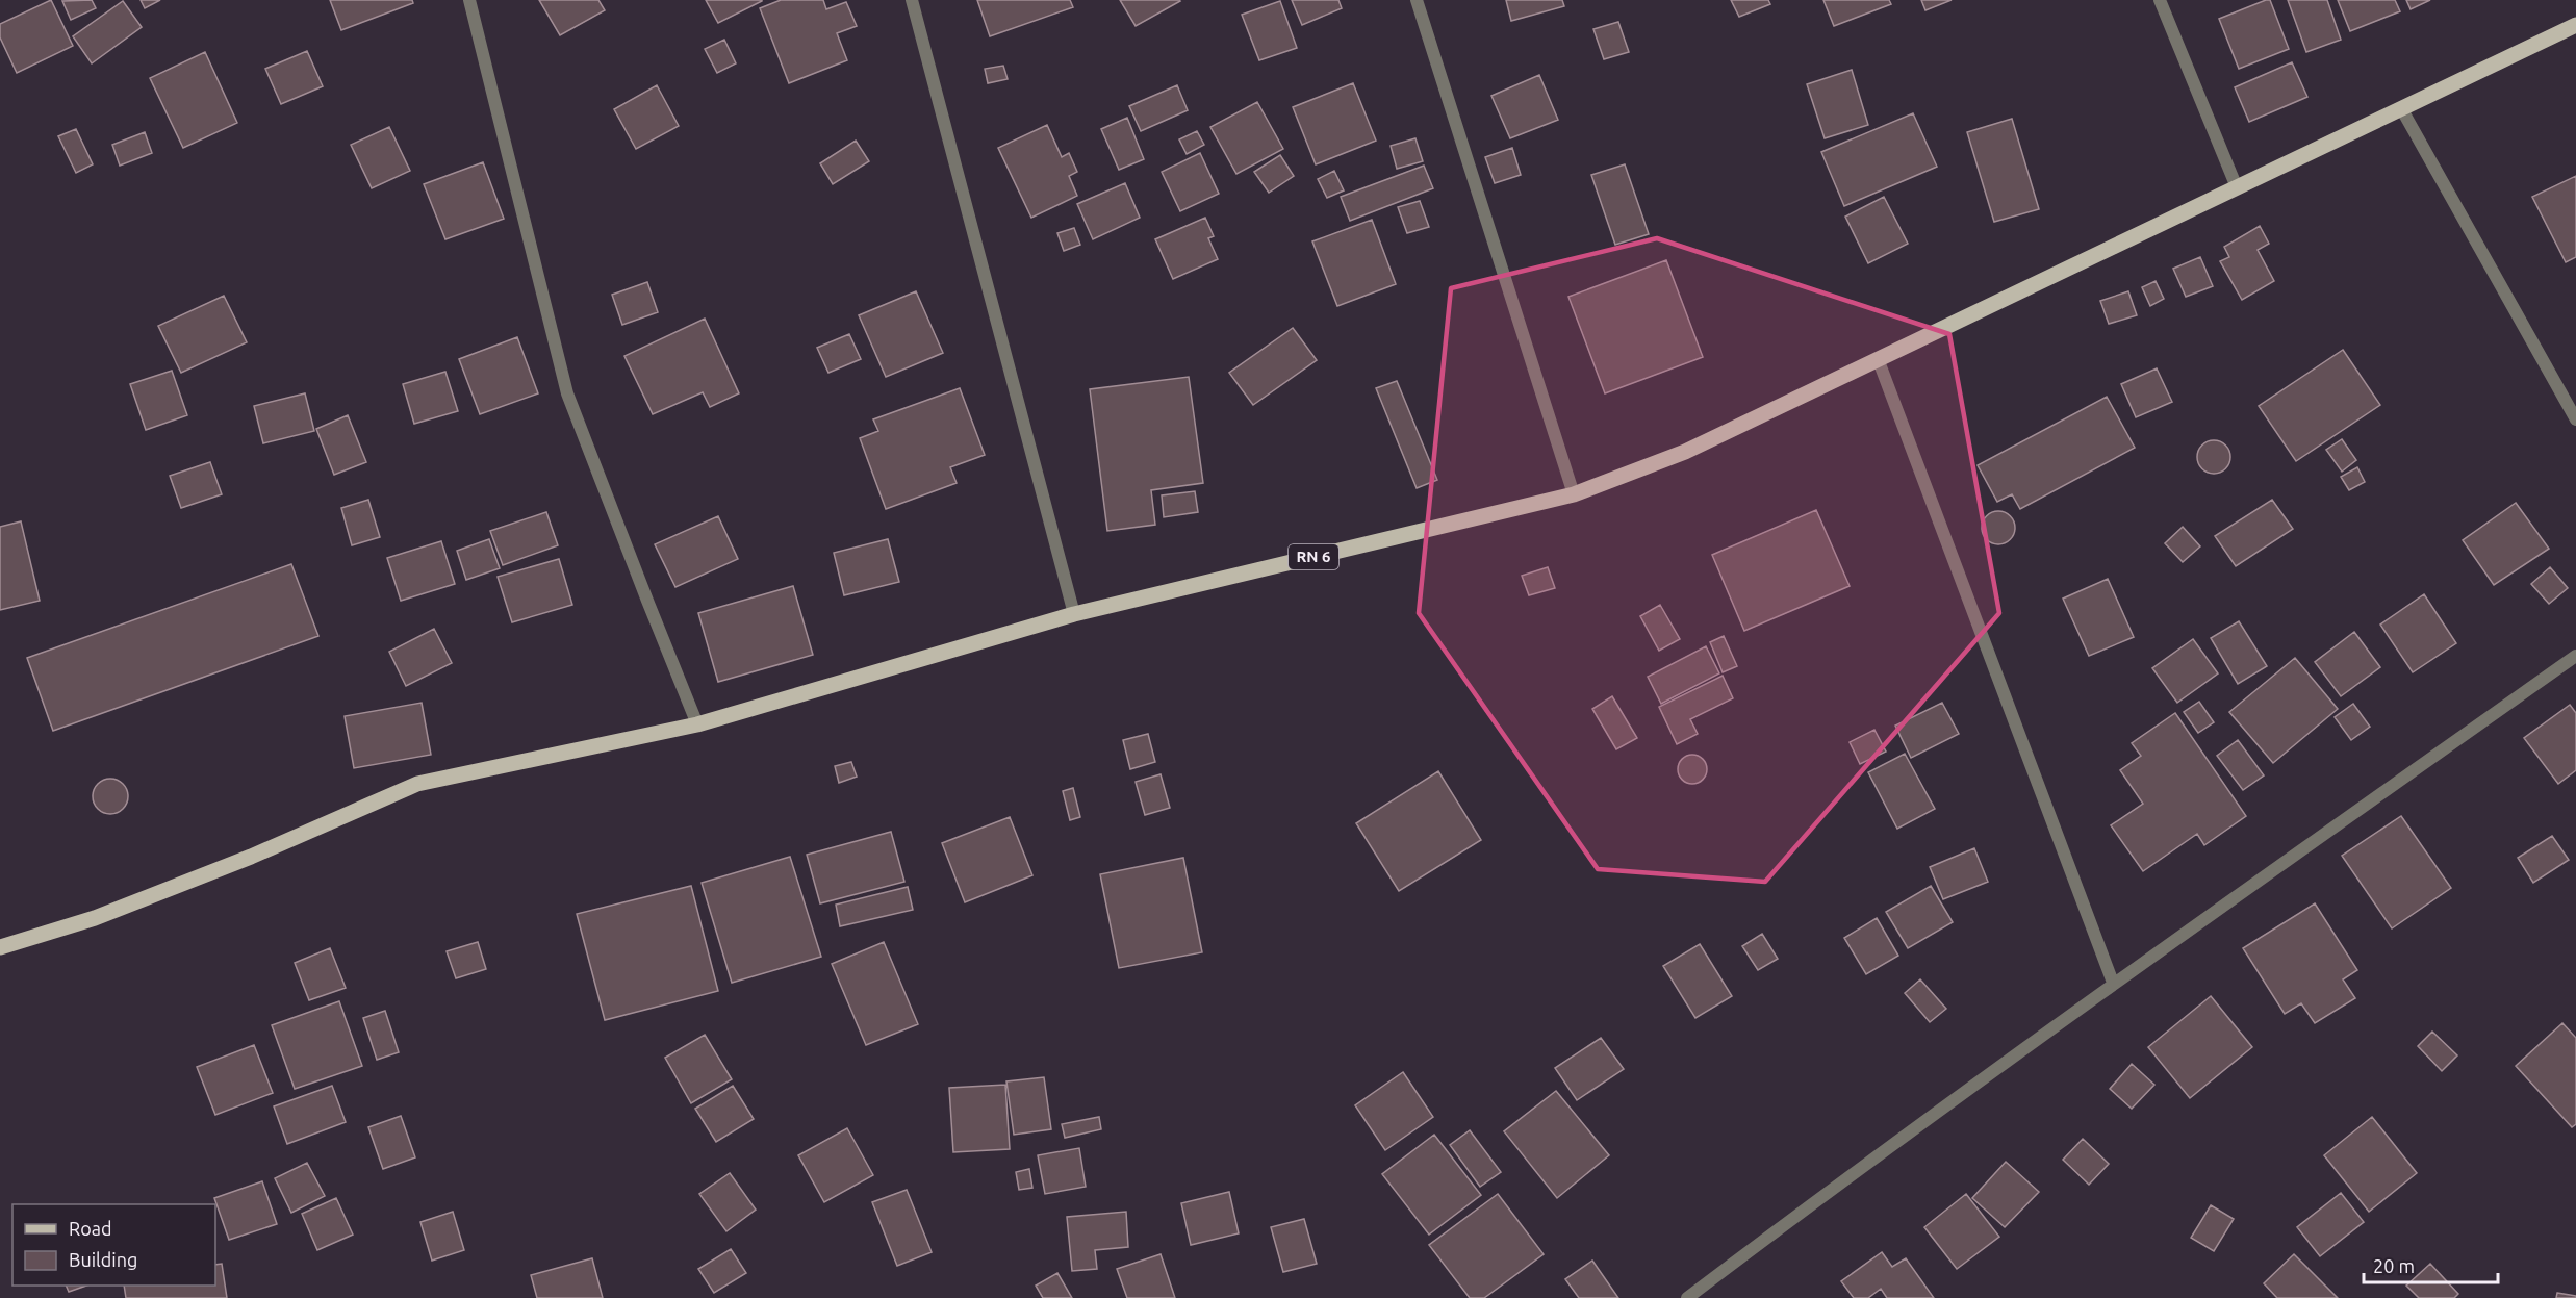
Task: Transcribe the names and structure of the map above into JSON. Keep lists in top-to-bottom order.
{
  "streets": {
    "main road": ["RN 6"]
  },
  "legend": ["Road", "Building"],
  "scale_bar": "20 m"
}
